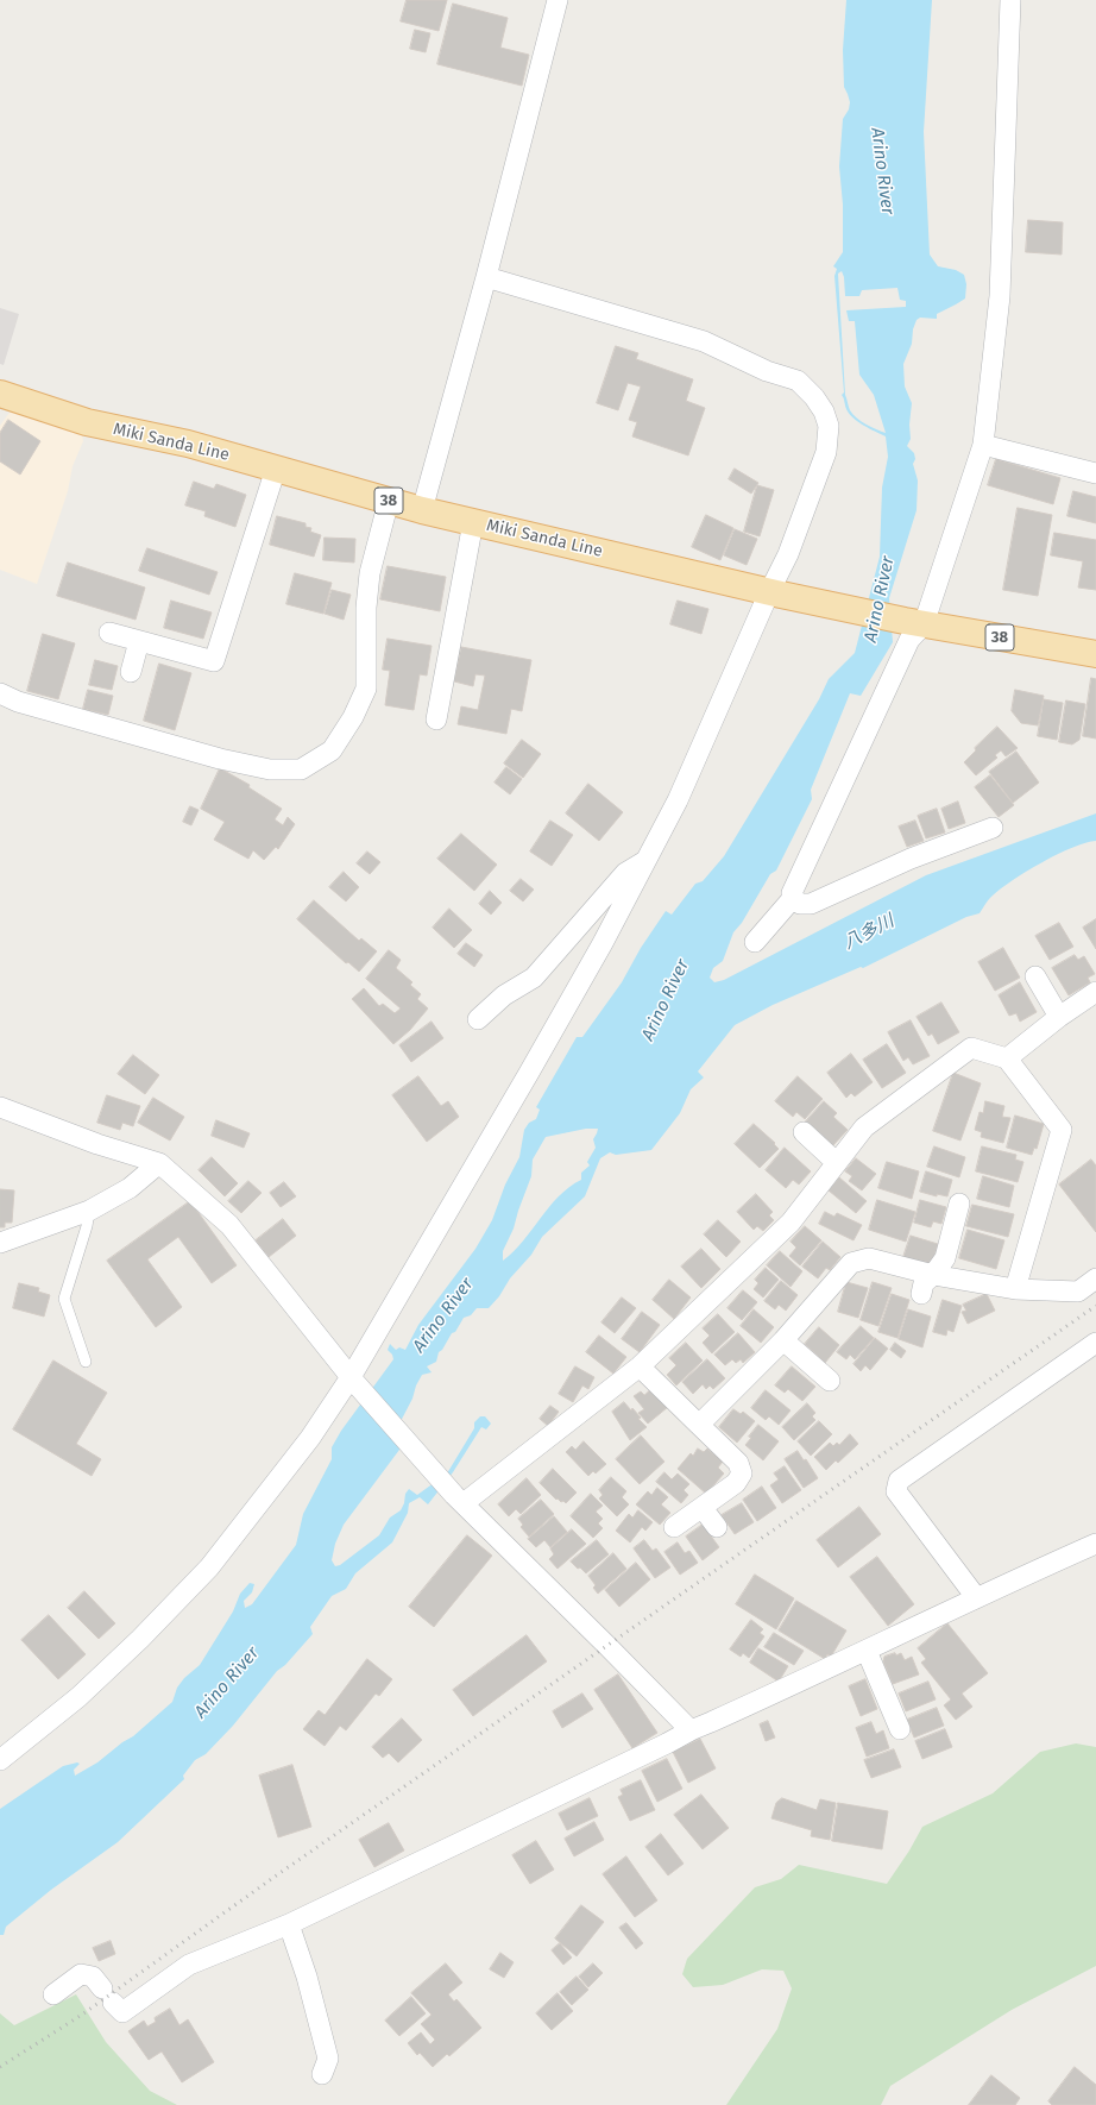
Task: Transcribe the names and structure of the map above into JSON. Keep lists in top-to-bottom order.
{
  "streets": {
    "main road": ["Miki Sanda Line", "38"]
  },
  "water": ["Arino River", "八多川"]
}
